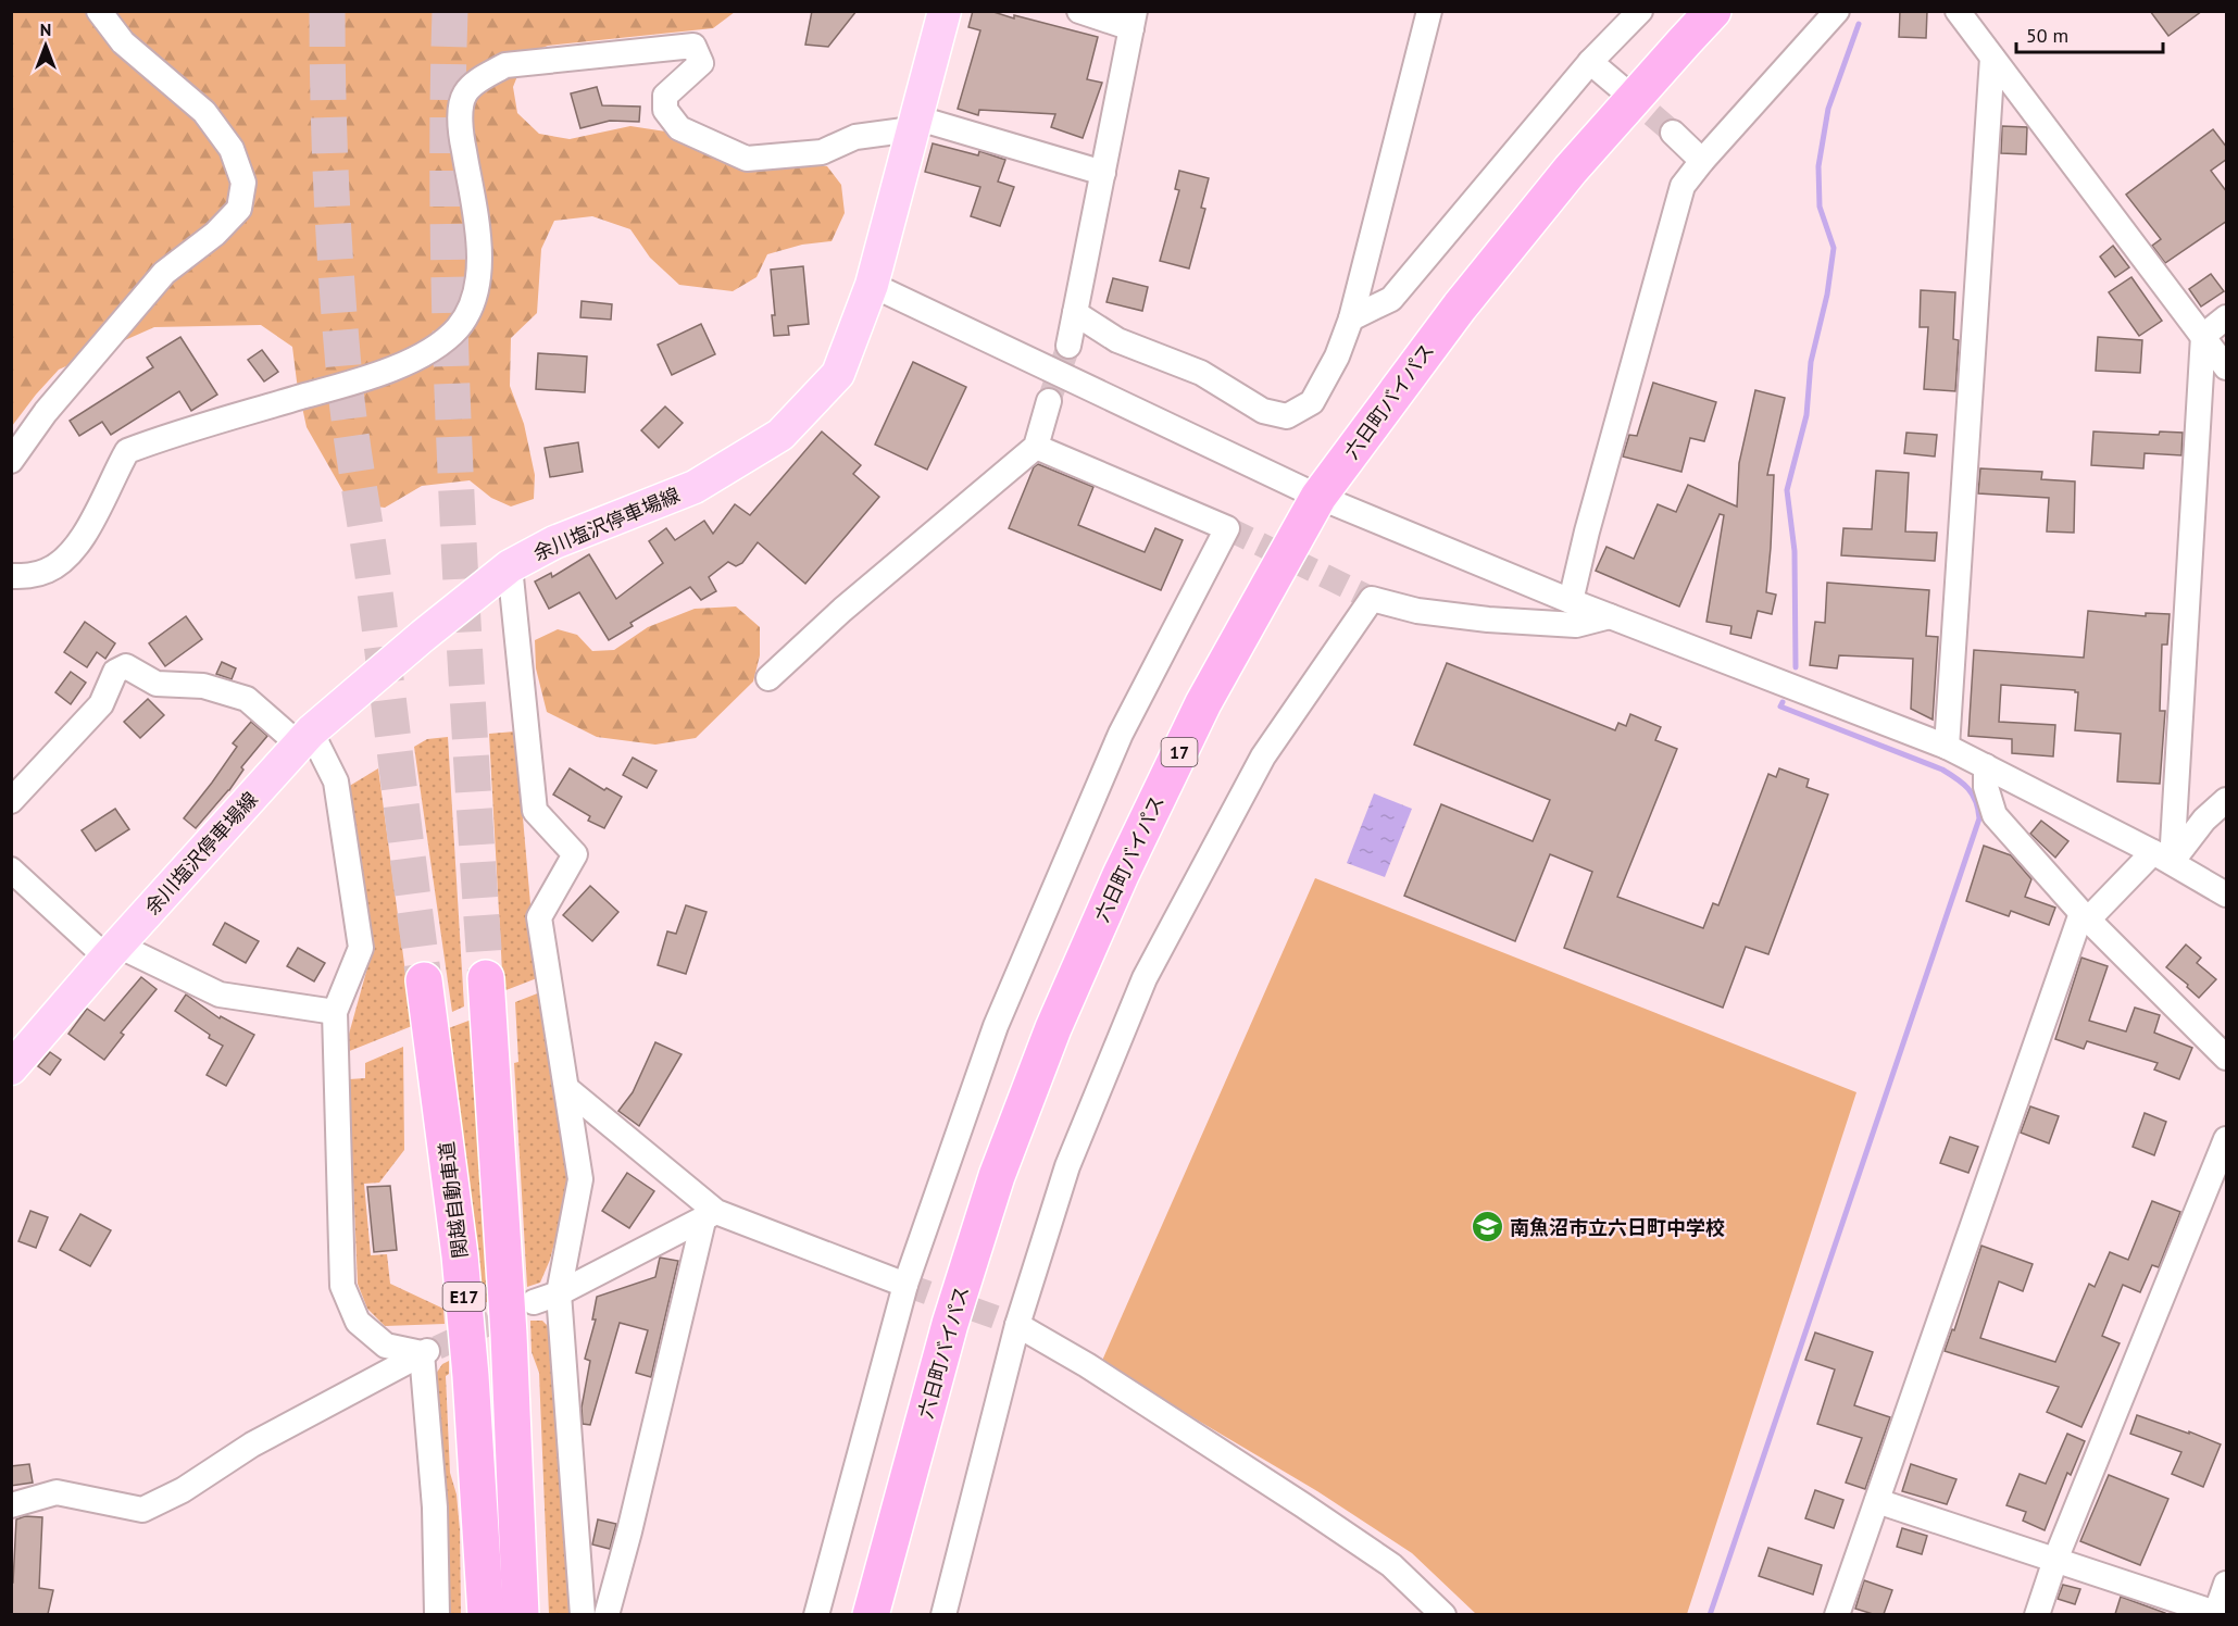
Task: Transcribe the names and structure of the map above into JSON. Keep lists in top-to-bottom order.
{
  "streets": {
    "highway": [
      "六日町バイパス",
      "17",
      "関越自動車道",
      "E17"
    ],
    "main road": ["余川塩沢停車場線"]
  },
  "places": {
    "school or university": ["南魚沼市立六日町中学校"]
  },
  "scale_bar": "50 m",
  "north": "top"
}
